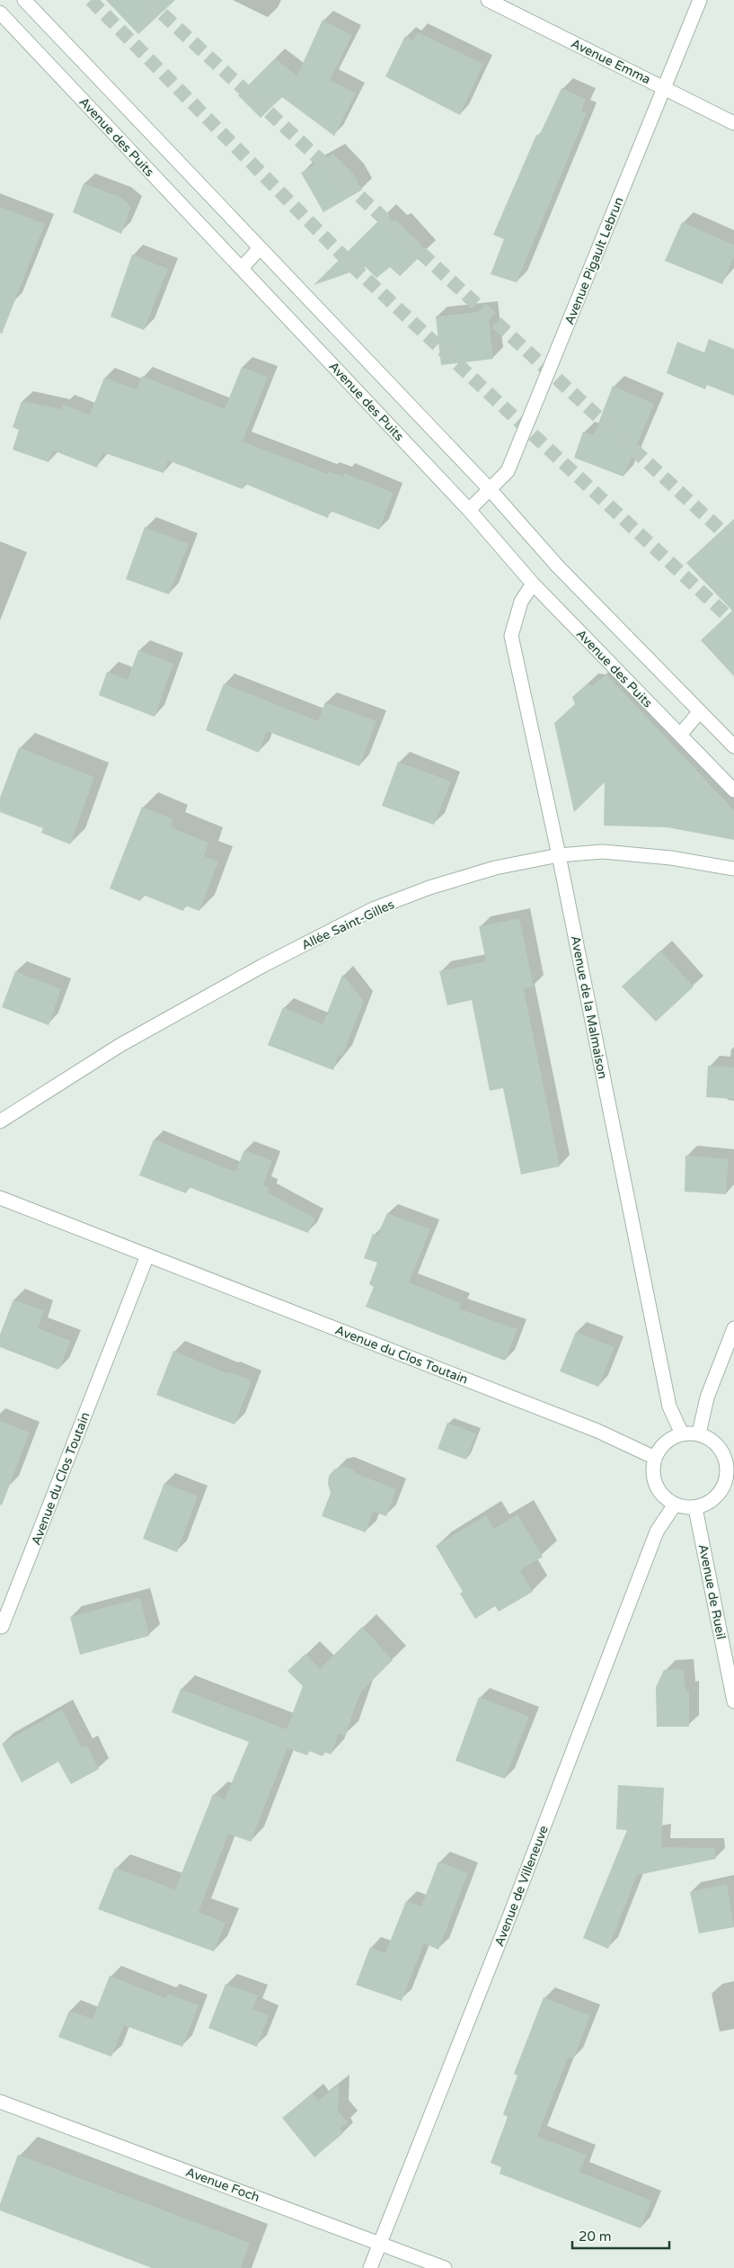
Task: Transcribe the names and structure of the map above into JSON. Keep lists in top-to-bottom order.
{
  "streets": {
    "street": [
      "Avenue Emma",
      "Avenue des Puits",
      "Avenue Pigault Lebrun",
      "Allée Saint-Gilles",
      "Avenue de la Malmaison",
      "Avenue du Clos Toutain",
      "Avenue de Rueil",
      "Avenue de Villeneuve",
      "Avenue Foch"
    ]
  },
  "crossings": [
    ["Avenue Emma", "Avenue Pigault Lebrun"],
    ["Avenue des Puits", "Avenue Pigault Lebrun"],
    ["Avenue des Puits", "Avenue de la Malmaison"],
    ["Allée Saint-Gilles", "Avenue de la Malmaison"],
    ["Avenue de la Malmaison", "Avenue du Clos Toutain"],
    ["Avenue de la Malmaison", "Avenue de Rueil"],
    ["Avenue de la Malmaison", "Avenue de Villeneuve"],
    ["Avenue du Clos Toutain", "Avenue de Rueil"],
    ["Avenue du Clos Toutain", "Avenue de Villeneuve"],
    ["Avenue de Rueil", "Avenue de Villeneuve"],
    ["Avenue de Villeneuve", "Avenue Foch"]
  ],
  "scale_bar": "20 m"
}
